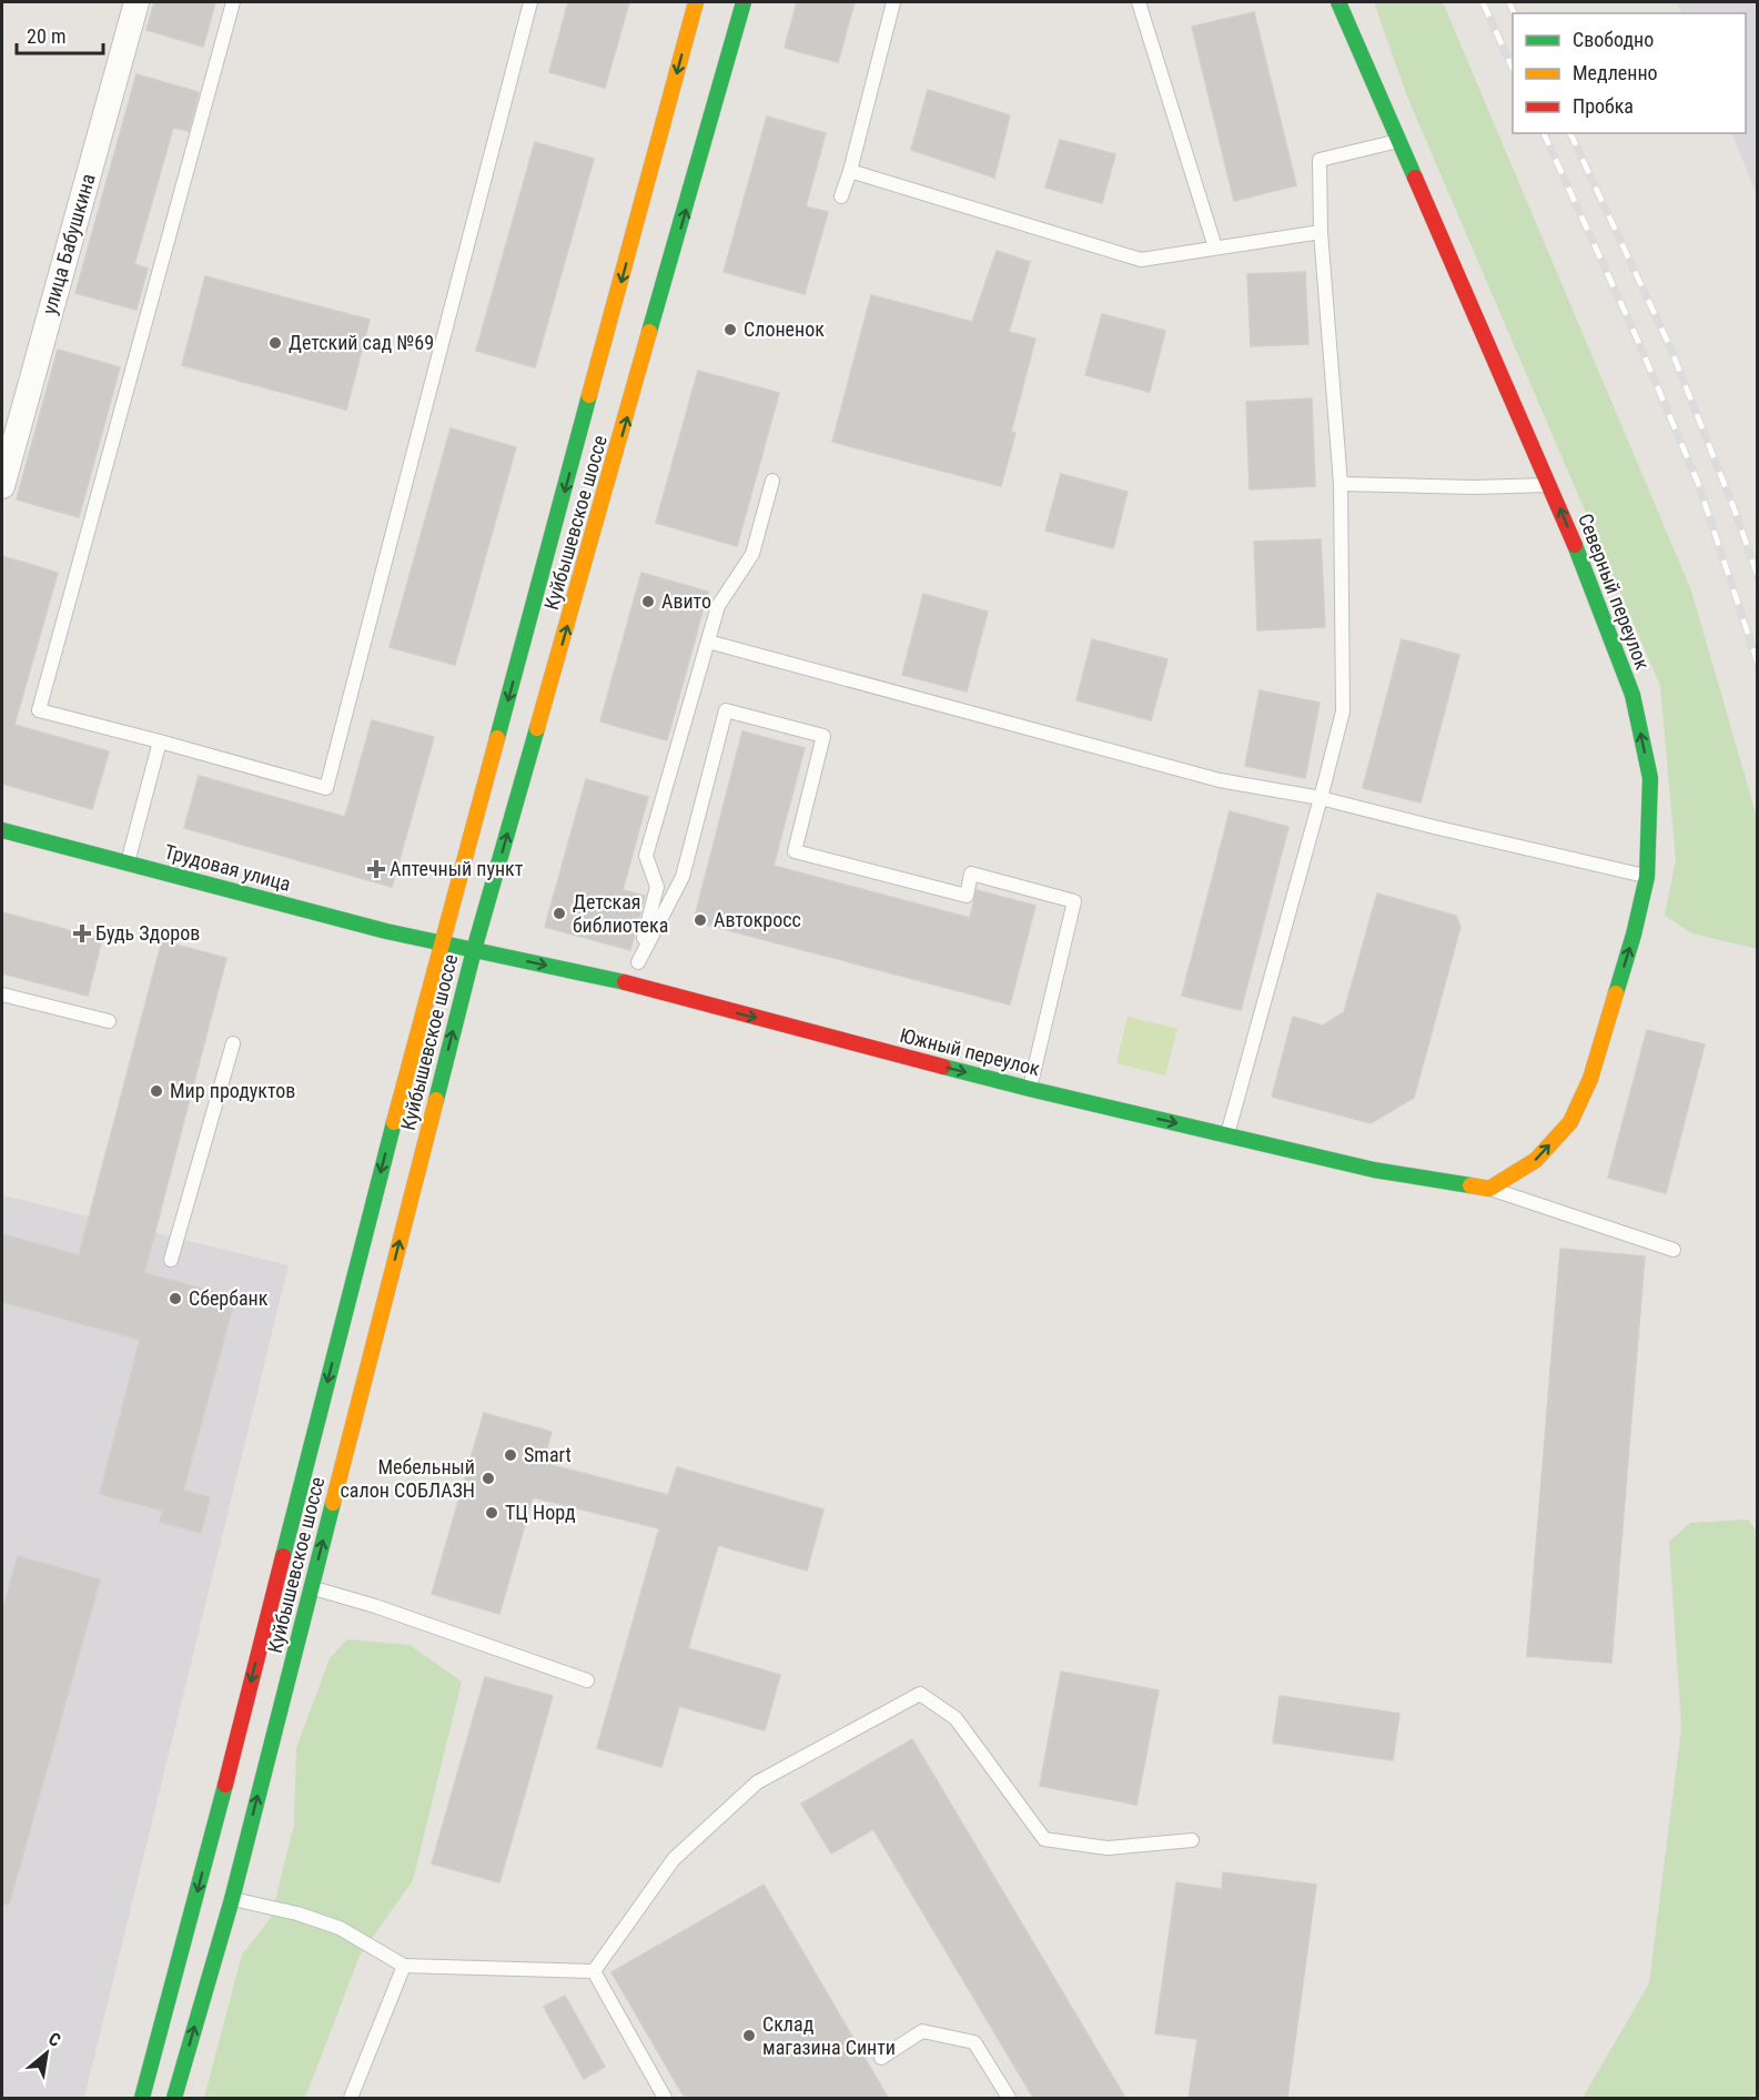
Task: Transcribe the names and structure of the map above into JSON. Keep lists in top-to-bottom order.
{
  "streets": {
    "main road": [
      "Куйбышевское шоссе",
      "Северный переулок",
      "Трудовая улица",
      "Южный переулок"
    ],
    "street": ["улица Бабушкина"]
  },
  "crossings": [
    ["Куйбышевское шоссе", "Трудовая улица"],
    ["Куйбышевское шоссе", "Южный переулок"],
    ["Северный переулок", "Южный переулок"],
    ["Трудовая улица", "Южный переулок"]
  ],
  "one_way": ["Северный переулок", "Южный переулок"],
  "places": {
    "other": [
      "Слоненок",
      "Детский сад №69",
      "Авито",
      "Детская библиотека",
      "Автокросс",
      "Мир продуктов",
      "Сбербанк",
      "Smart",
      "Мебельный салон СОБЛАЗН",
      "ТЦ Норд",
      "Склад магазина Синти"
    ],
    "health": ["Аптечный пункт", "Будь Здоров"]
  },
  "legend": ["Свободно", "Медленно", "Пробка"],
  "scale_bar": "20 m",
  "north": "top right"
}
